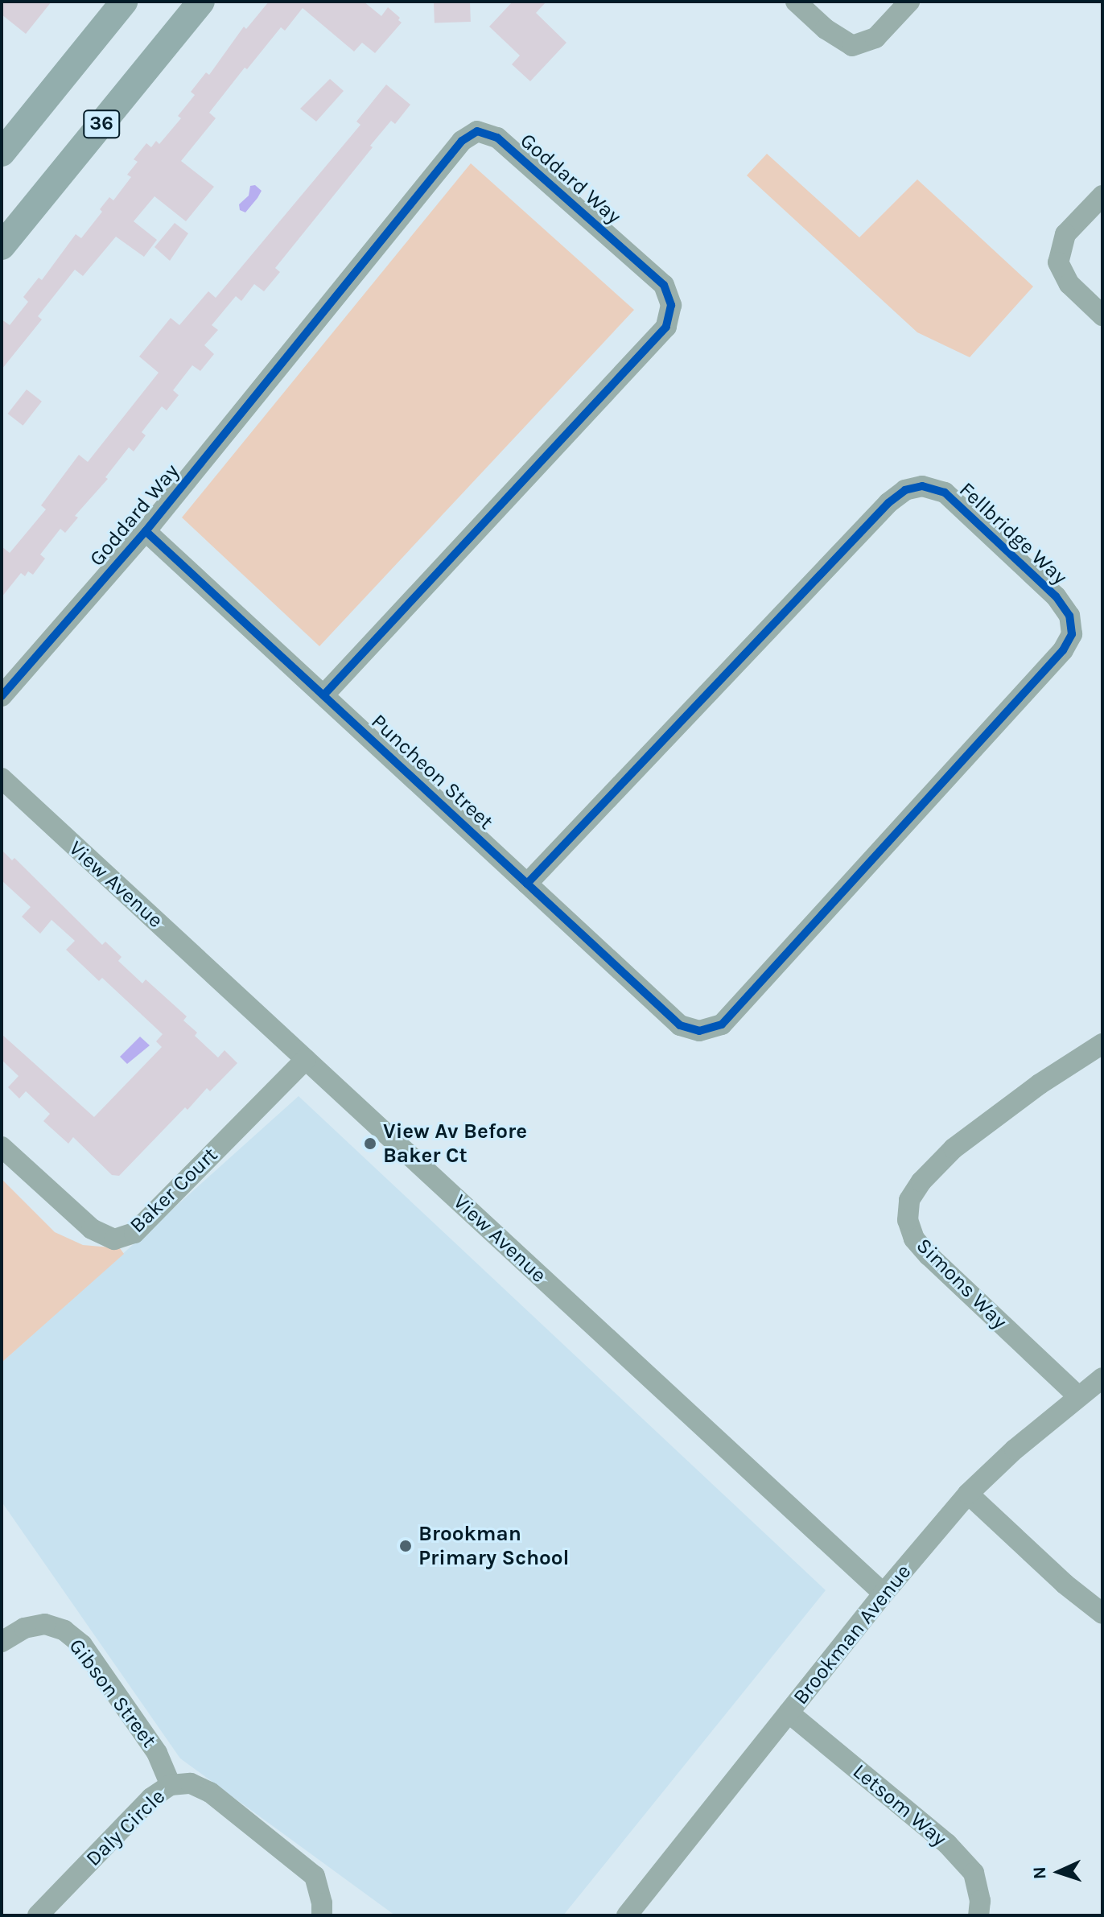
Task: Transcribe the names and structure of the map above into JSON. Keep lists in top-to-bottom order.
{
  "streets": {
    "main road": ["36"],
    "street": [
      "Goddard Way",
      "Fellbridge Way",
      "Puncheon Street",
      "View Avenue",
      "Baker Court",
      "Simons Way",
      "Brookman Avenue",
      "Gibson Street",
      "Letsom Way",
      "Daly Circle"
    ]
  },
  "crossings": [
    ["Goddard Way", "Puncheon Street"],
    ["Fellbridge Way", "Puncheon Street"],
    ["View Avenue", "Baker Court"],
    ["View Avenue", "Brookman Avenue"],
    ["Simons Way", "Brookman Avenue"],
    ["Brookman Avenue", "Letsom Way"],
    ["Gibson Street", "Daly Circle"]
  ],
  "places": ["View Av Before Baker Ct", "Brookman Primary School"],
  "north": "left"
}
